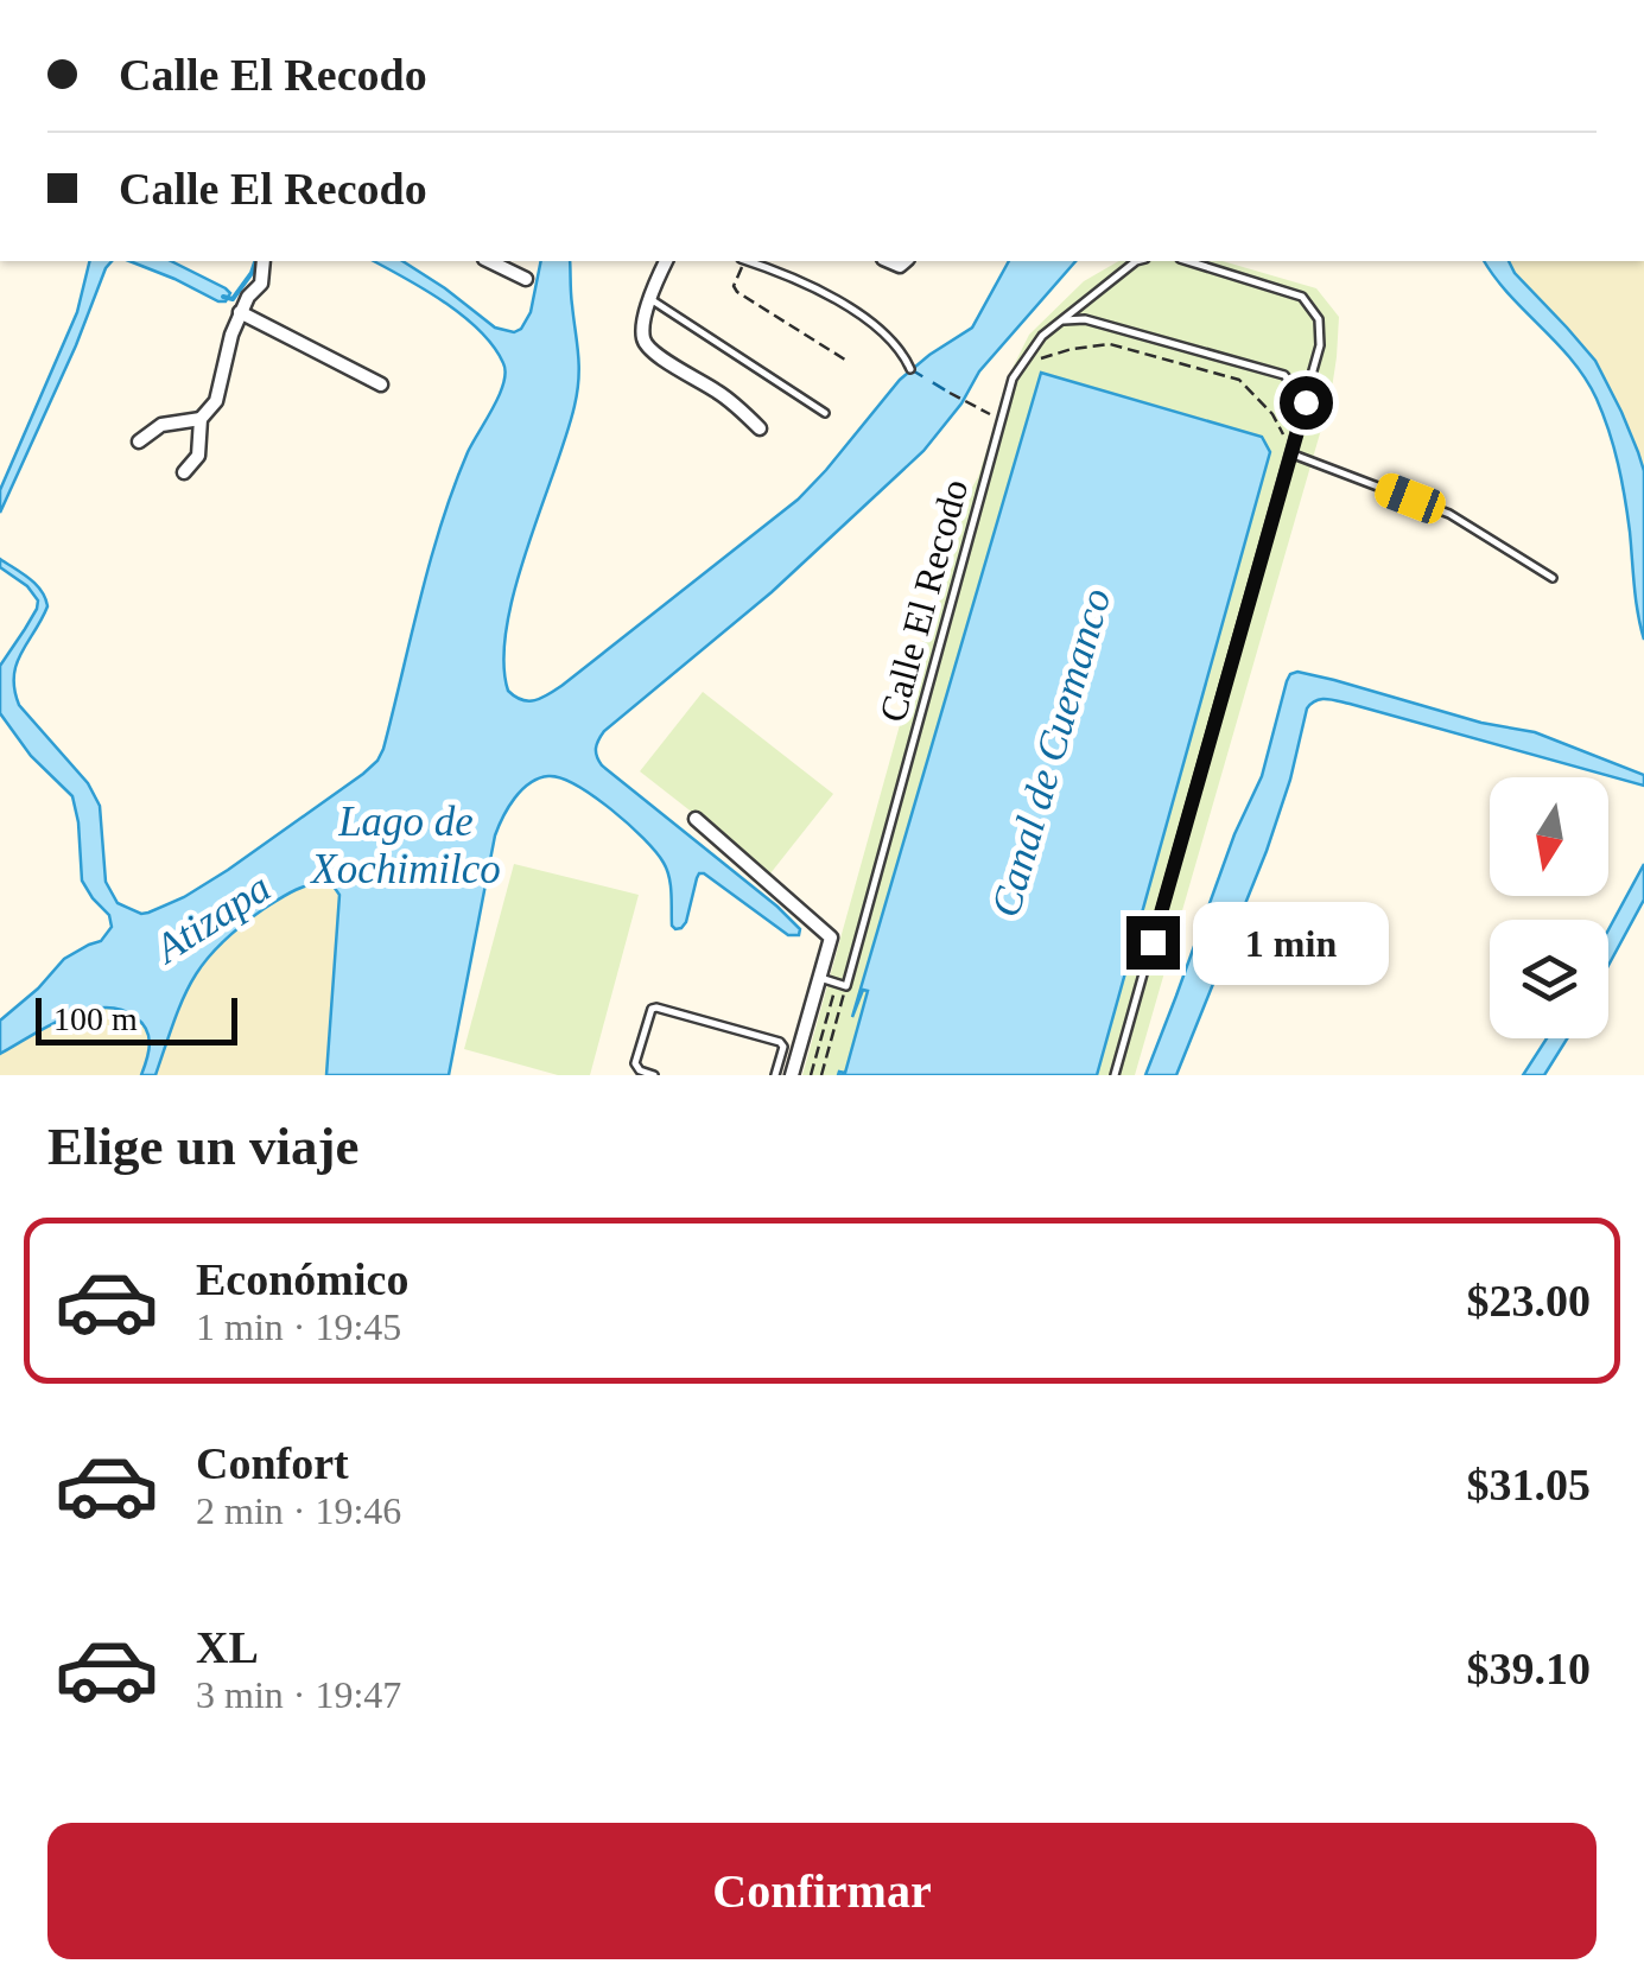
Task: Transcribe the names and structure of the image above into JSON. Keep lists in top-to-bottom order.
{
  "streets": {
    "lane": ["Calle El Recodo"]
  },
  "water": ["Canal de Cuemanco", "Lago de Xochimilco", "Atizapa"],
  "scale_bar": "100 m",
  "north": "bottom",
  "page": {
    "banner": ["Calle El Recodo", "Calle El Recodo"],
    "bubble": "1 min",
    "scale": "100 m",
    "heading": "Elige un viaje",
    "list": [
      {
        "name": "Económico",
        "note": "1 min · 19:45",
        "value": "$23.00"
      },
      {
        "name": "Confort",
        "note": "2 min · 19:46",
        "value": "$31.05"
      },
      {
        "name": "XL",
        "note": "3 min · 19:47",
        "value": "$39.10"
      }
    ],
    "buttons": "Confirmar"
  }
}
